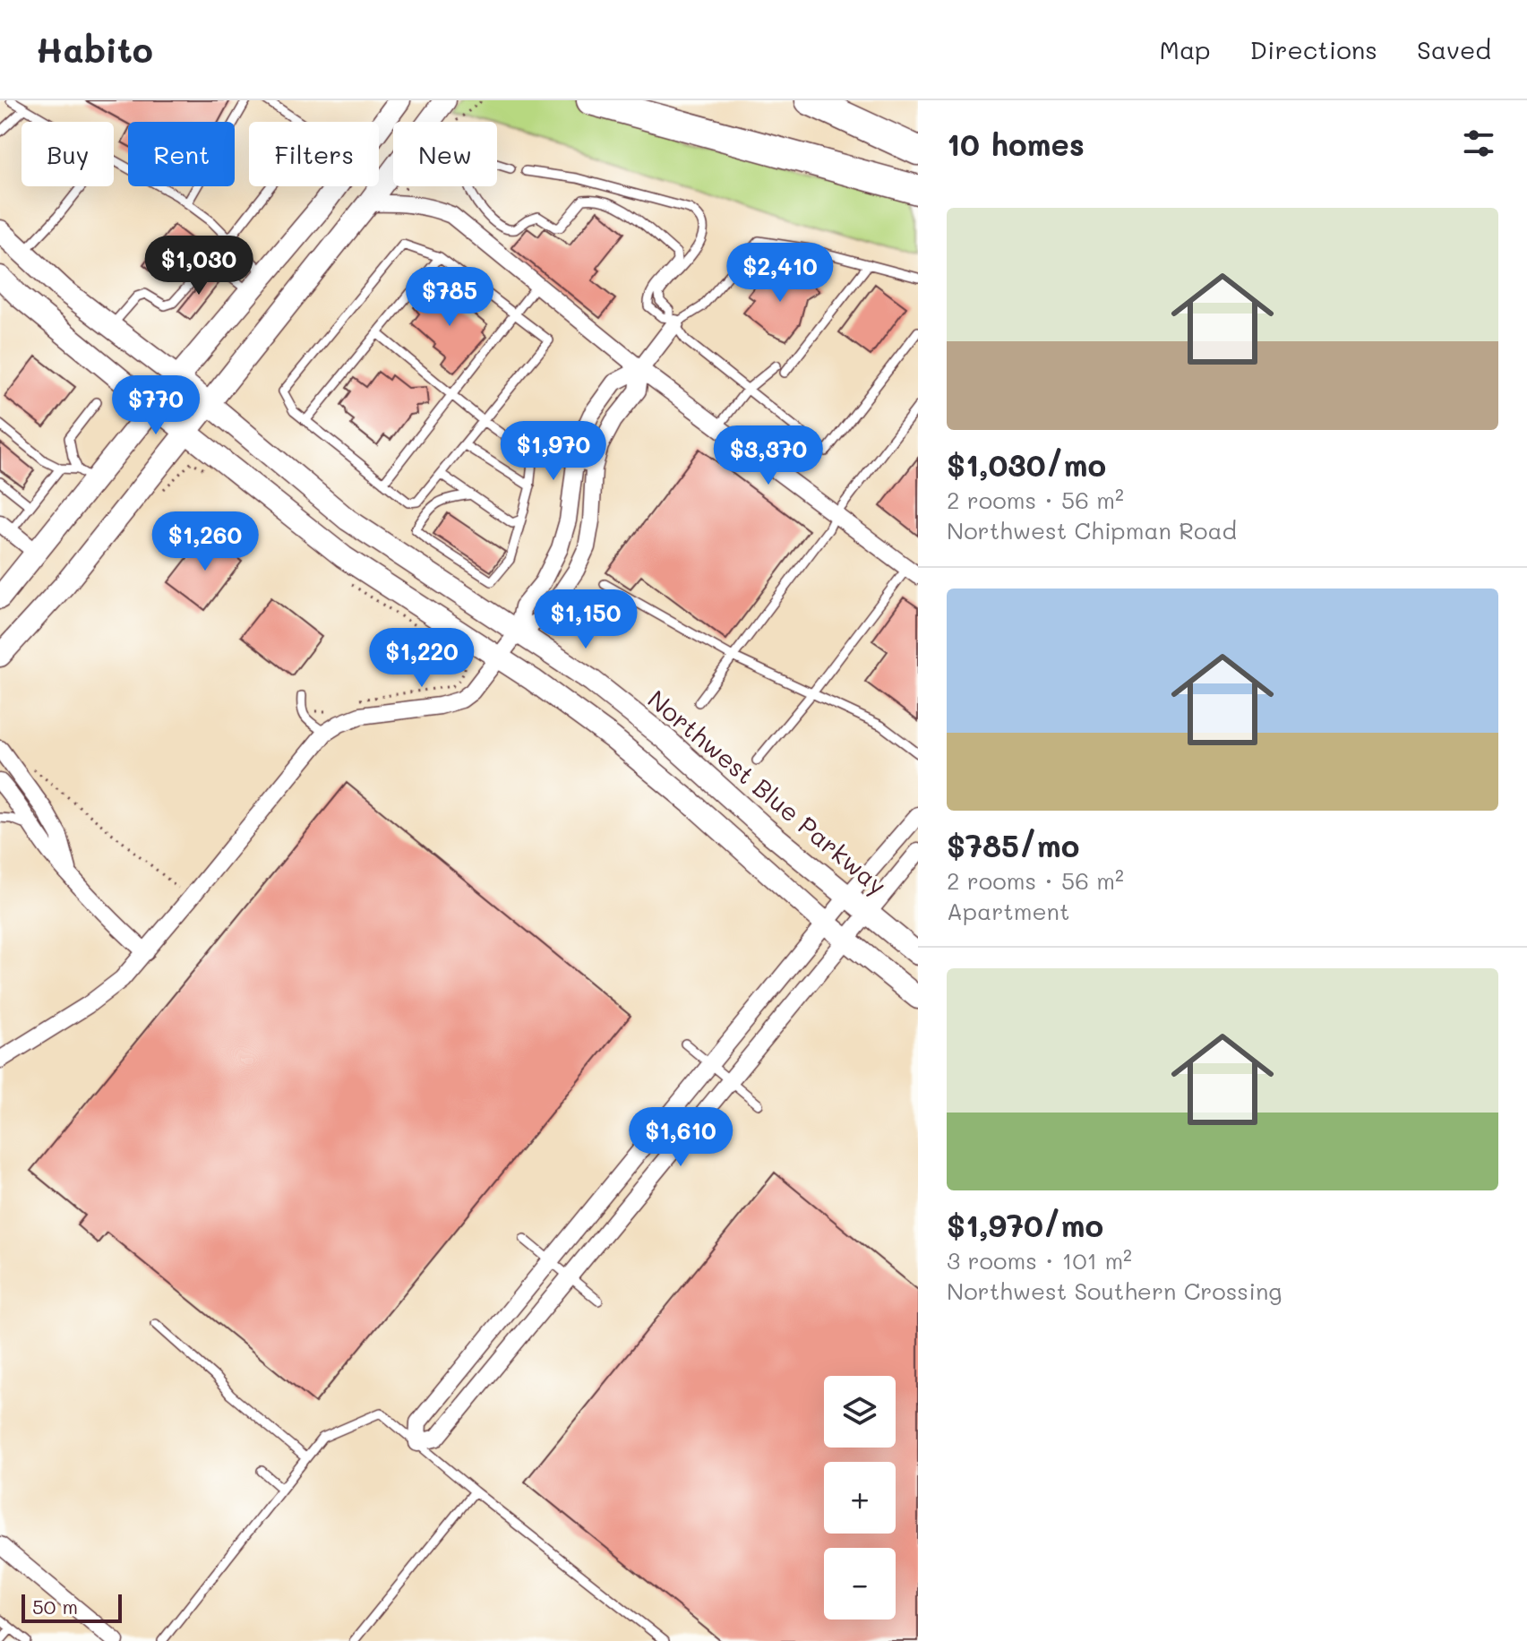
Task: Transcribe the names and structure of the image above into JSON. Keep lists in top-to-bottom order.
{
  "streets": {
    "street": ["Northwest Blue Parkway"]
  },
  "scale_bar": "50 m",
  "page": {
    "header": "Habito",
    "nav": ["Map", "Directions", "Saved"],
    "heading": "10 homes",
    "chip": [
      "Buy",
      "Rent",
      "Filters",
      "New"
    ],
    "list": [
      {
        "name": "$1,030/mo",
        "note": "2 rooms · 56 m² · Northwest Chipman Road"
      },
      {
        "name": "$785/mo",
        "note": "2 rooms · 56 m² · Apartment"
      },
      {
        "name": "$1,970/mo",
        "note": "3 rooms · 101 m² · Northwest Southern Crossing"
      }
    ],
    "price": [
      "$1,030",
      "$2,410",
      "$785",
      "$770",
      "$1,970",
      "$3,370",
      "$1,260",
      "$1,150",
      "$1,220",
      "$1,610"
    ],
    "map_buttons": ["+", "−"],
    "scale": "50 m"
  }
}
